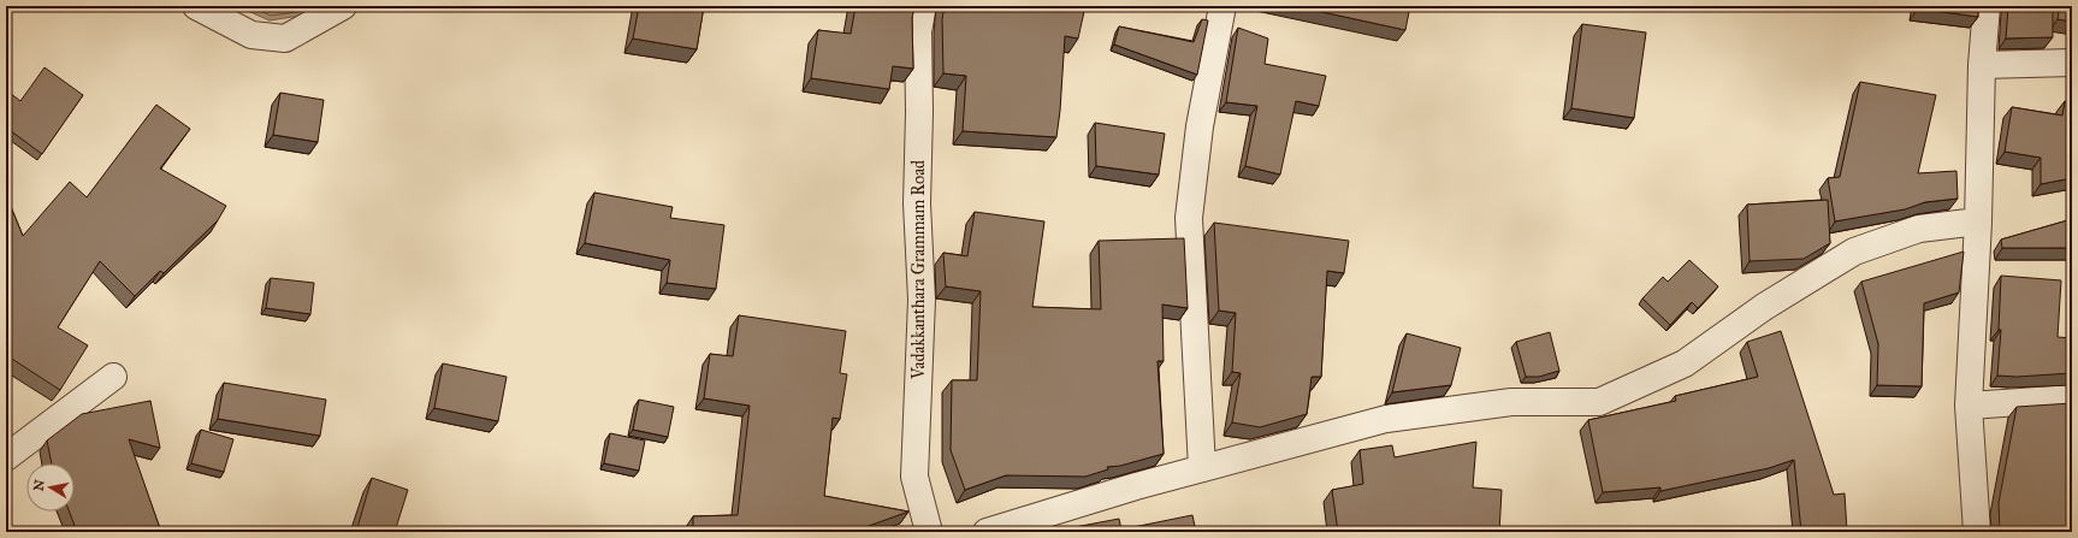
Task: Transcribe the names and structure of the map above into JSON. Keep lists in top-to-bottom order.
{
  "streets": {
    "street": ["Vadakkanthara Grammam Road"]
  },
  "north": "left"
}
